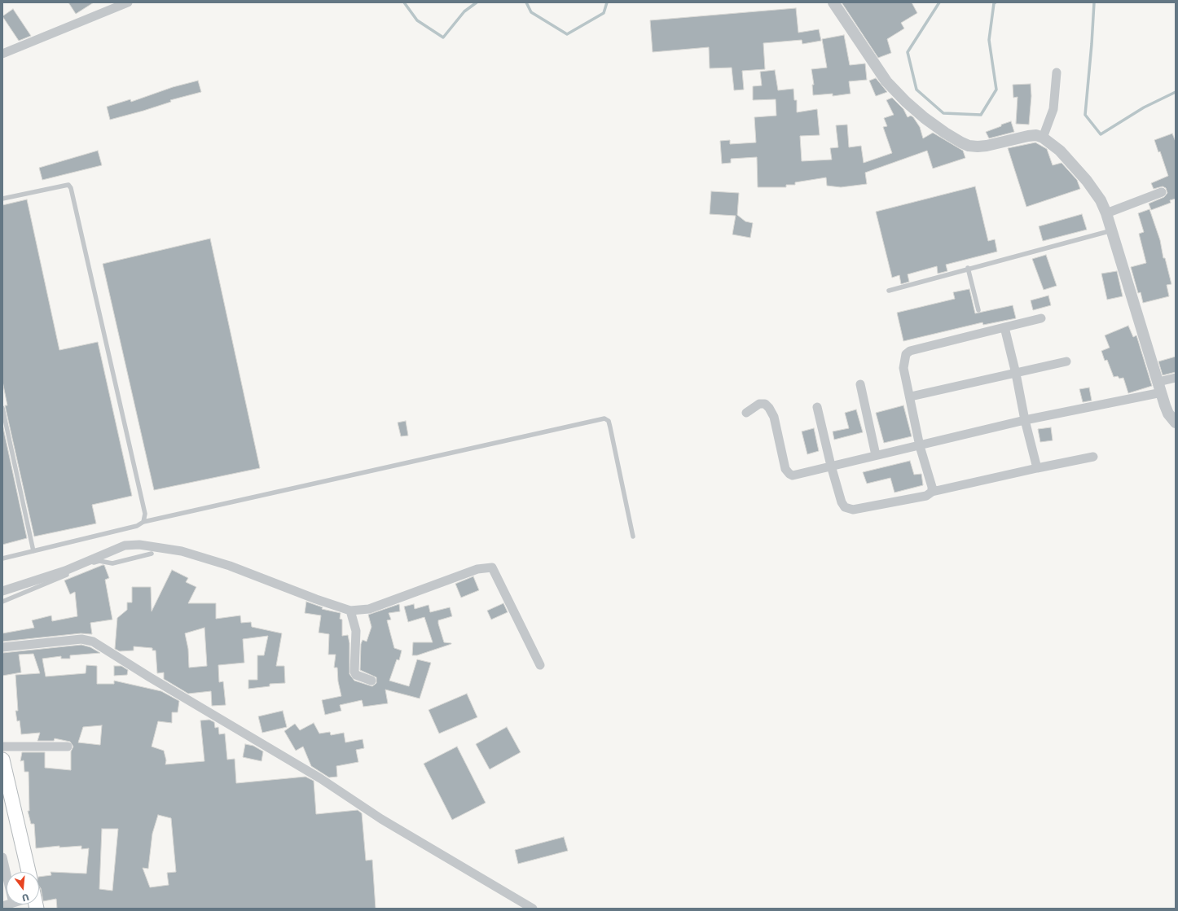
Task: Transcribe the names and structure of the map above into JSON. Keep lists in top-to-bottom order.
{
  "north": "bottom"
}
